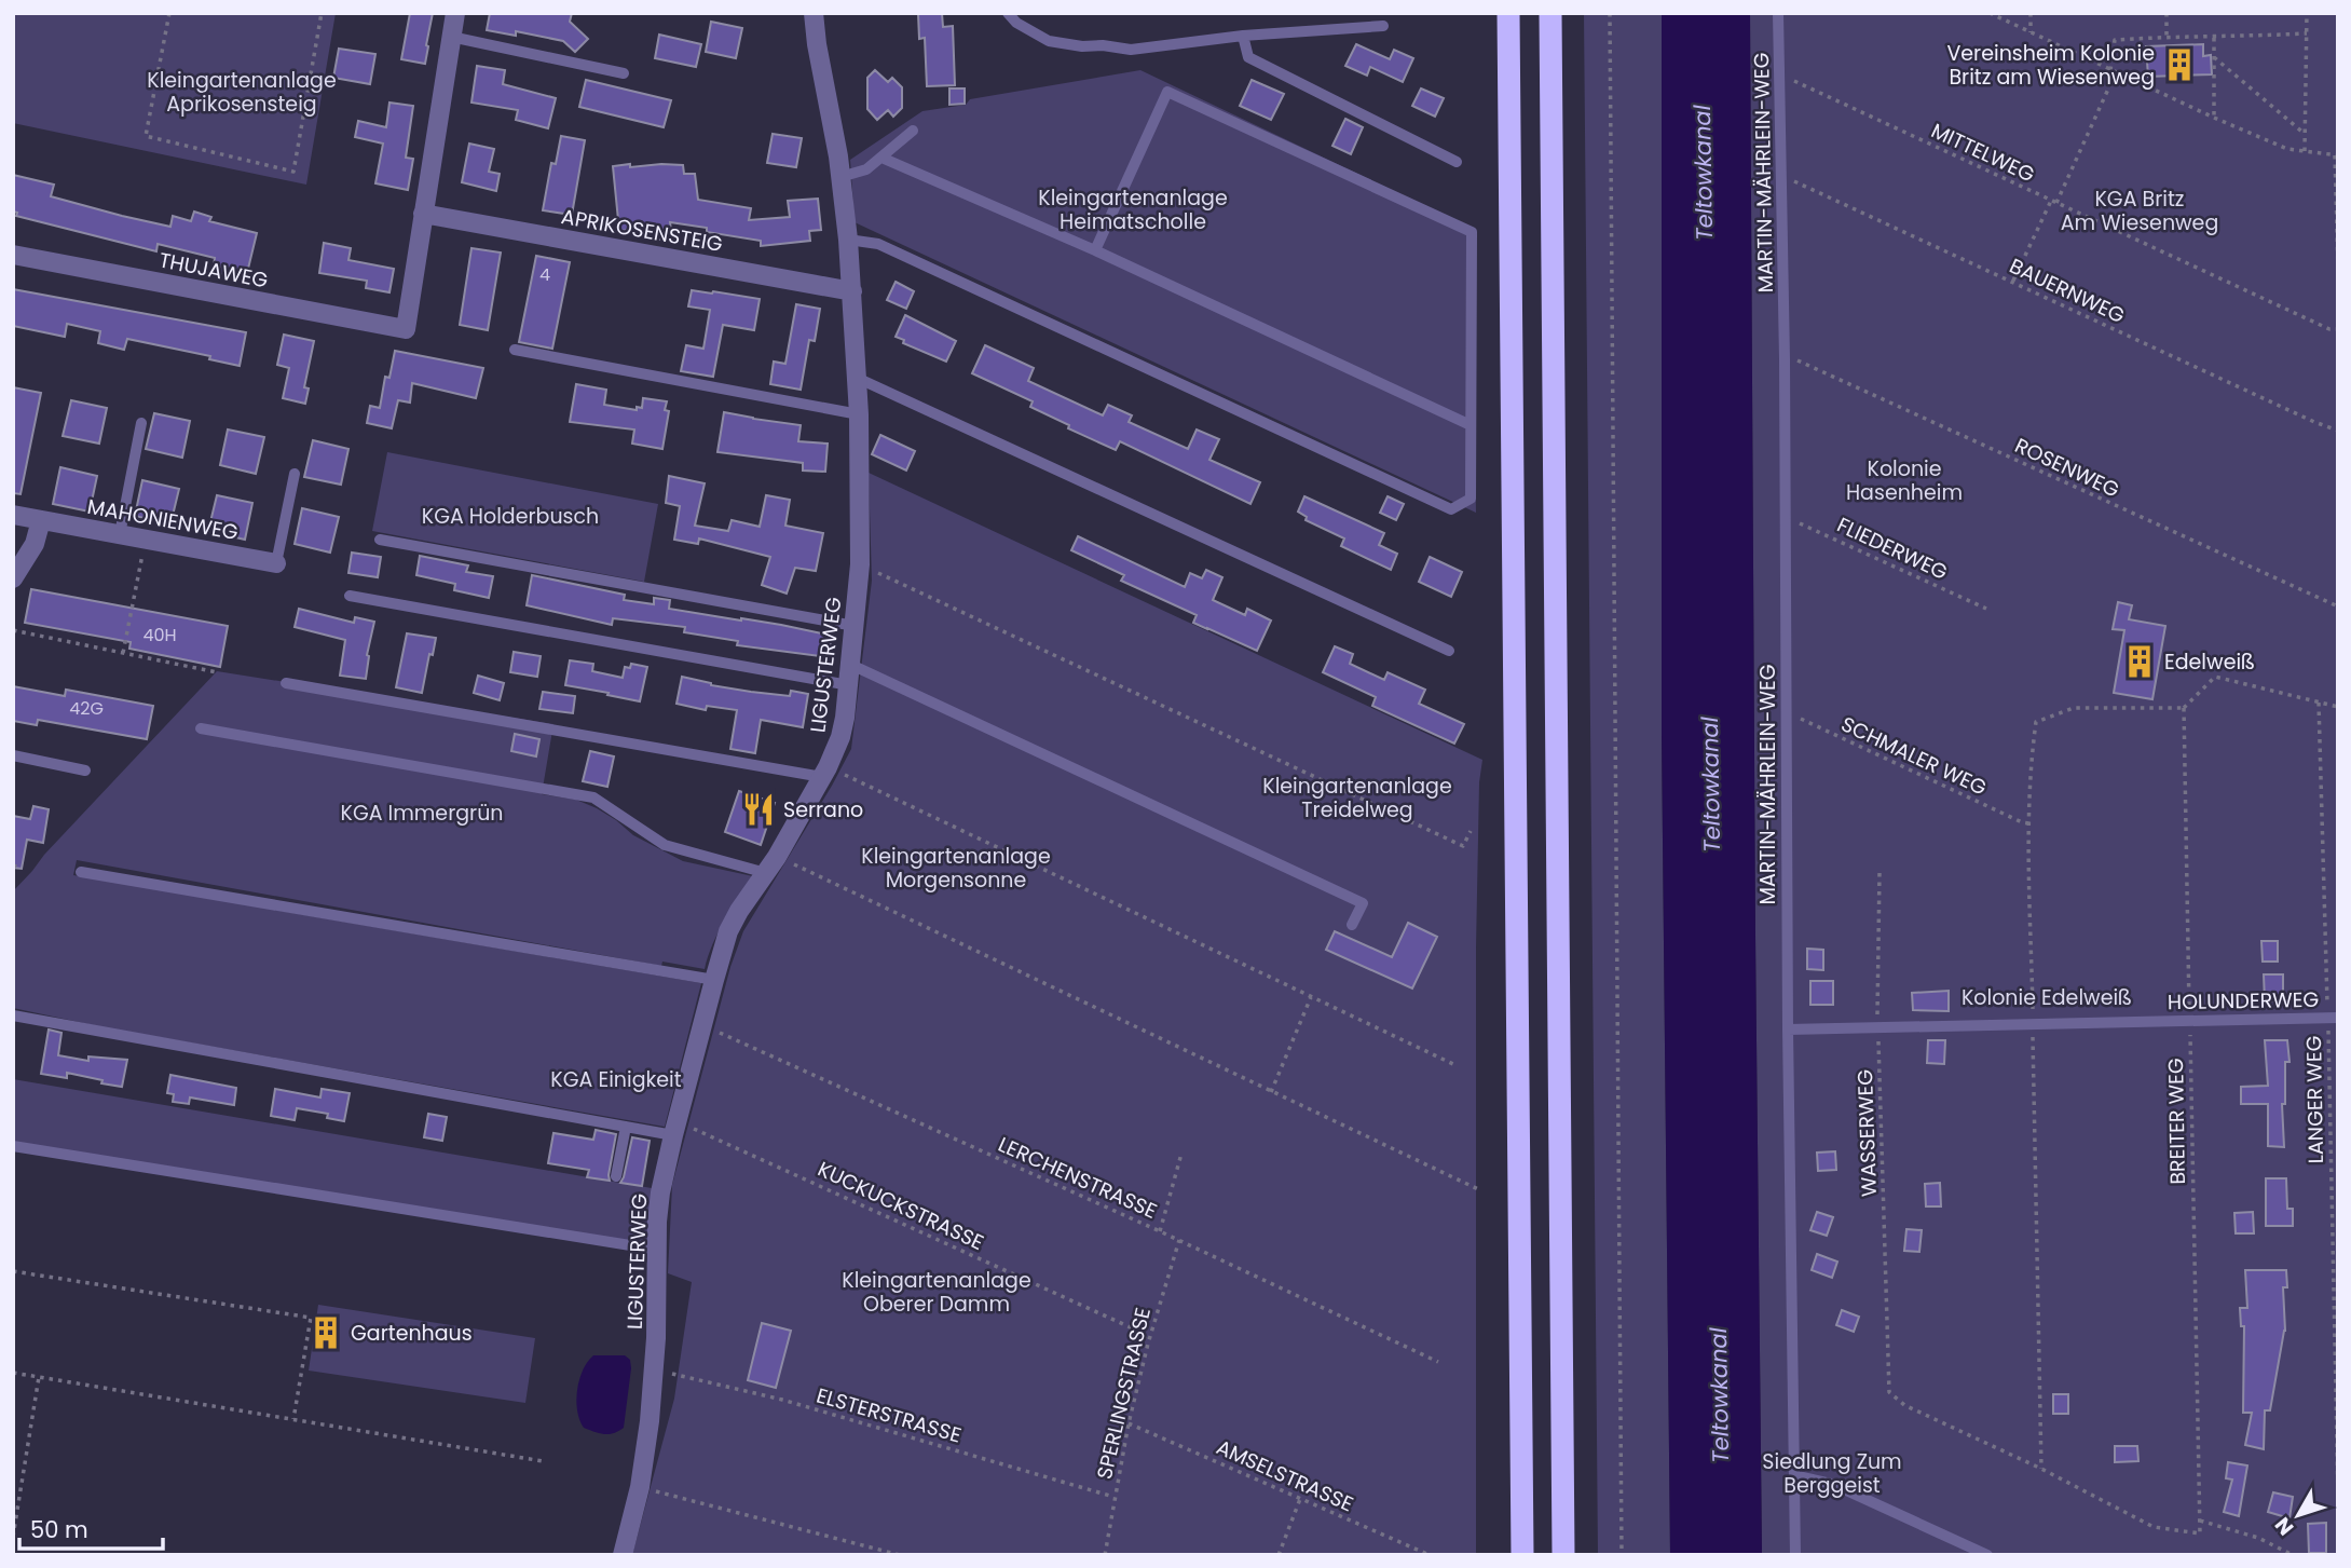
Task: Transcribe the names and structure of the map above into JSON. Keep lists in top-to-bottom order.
{
  "streets": {
    "street": [
      "APRIKOSENSTEIG",
      "THUJAWEG",
      "MAHONIENWEG",
      "LIGUSTERWEG"
    ],
    "lane": ["MARTIN-MÄHRLEIN-WEG", "HOLUNDERWEG"],
    "path": [
      "MITTELWEG",
      "BAUERNWEG",
      "ROSENWEG",
      "FLIEDERWEG",
      "SCHMALER WEG",
      "LANGER WEG",
      "BREITER WEG",
      "WASSERWEG",
      "LERCHENSTRASSE",
      "KUCKUCKSTRASSE",
      "SPERLINGSTRASSE",
      "ELSTERSTRASSE",
      "AMSELSTRASSE"
    ]
  },
  "crossings": [
    ["MITTELWEG", "MARTIN-MÄHRLEIN-WEG"],
    ["MARTIN-MÄHRLEIN-WEG", "BAUERNWEG"],
    ["MARTIN-MÄHRLEIN-WEG", "ROSENWEG"],
    ["MARTIN-MÄHRLEIN-WEG", "FLIEDERWEG"],
    ["MARTIN-MÄHRLEIN-WEG", "SCHMALER WEG"],
    ["MARTIN-MÄHRLEIN-WEG", "HOLUNDERWEG"],
    ["APRIKOSENSTEIG", "THUJAWEG"],
    ["APRIKOSENSTEIG", "LIGUSTERWEG"],
    ["LIGUSTERWEG", "LERCHENSTRASSE"],
    ["LIGUSTERWEG", "KUCKUCKSTRASSE"],
    ["LIGUSTERWEG", "ELSTERSTRASSE"],
    ["HOLUNDERWEG", "LANGER WEG"],
    ["HOLUNDERWEG", "BREITER WEG"],
    ["HOLUNDERWEG", "WASSERWEG"],
    ["LANGER WEG", "BREITER WEG"],
    ["BREITER WEG", "WASSERWEG"],
    ["LERCHENSTRASSE", "SPERLINGSTRASSE"],
    ["KUCKUCKSTRASSE", "SPERLINGSTRASSE"],
    ["SPERLINGSTRASSE", "ELSTERSTRASSE"],
    ["SPERLINGSTRASSE", "AMSELSTRASSE"]
  ],
  "water": ["Teltowkanal"],
  "parks": [
    "Kleingartenanlage Aprikosensteig",
    "Kleingartenanlage Heimatscholle",
    "KGA Britz Am Wiesenweg",
    "Kolonie Hasenheim",
    "KGA Holderbusch",
    "Kleingartenanlage Treidelweg",
    "KGA Immergrün",
    "Kleingartenanlage Morgensonne",
    "Kolonie Edelweiß",
    "KGA Einigkeit",
    "Kleingartenanlage Oberer Damm",
    "Siedlung Zum Berggeist"
  ],
  "places": {
    "building": ["Vereinsheim Kolonie Britz am Wiesenweg", "Edelweiß", "Gartenhaus"],
    "restaurant": ["Serrano"]
  },
  "house_numbers": ["4", "40H", "42G"],
  "scale_bar": "50 m",
  "north": "bottom left"
}
